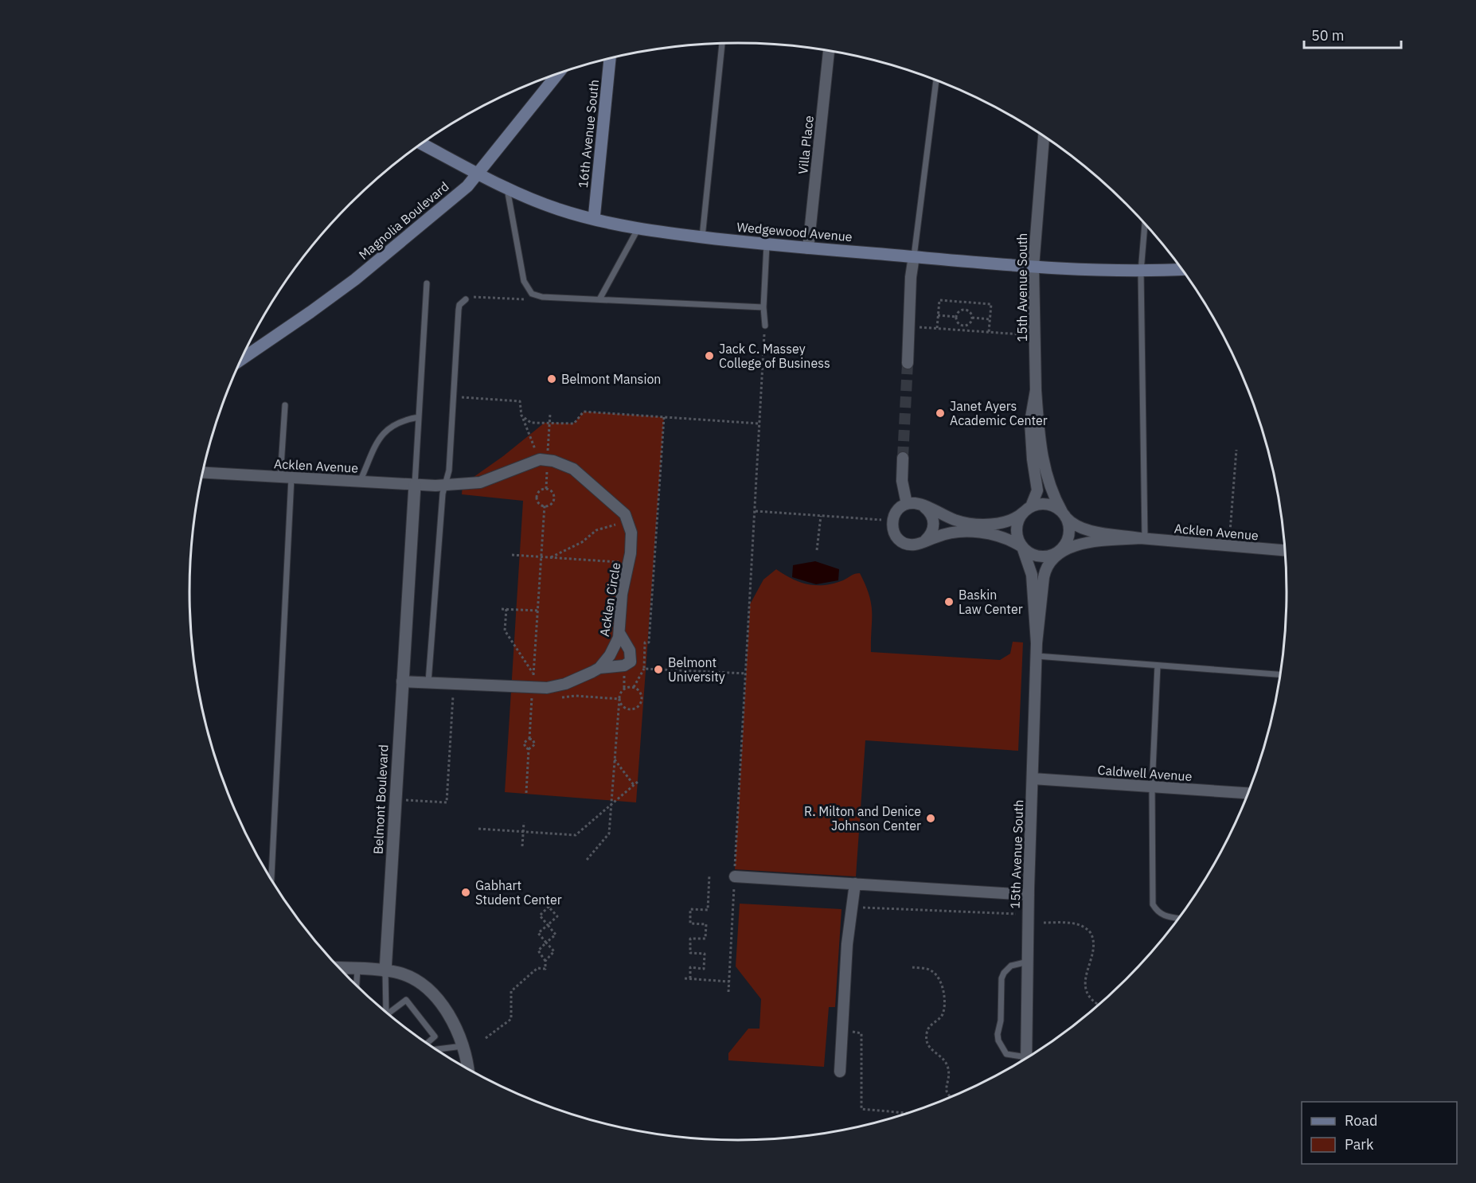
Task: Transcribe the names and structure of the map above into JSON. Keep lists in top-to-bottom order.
{
  "streets": {
    "main road": ["16th Avenue South", "Magnolia Boulevard", "Wedgewood Avenue"],
    "street": [
      "Villa Place",
      "15th Avenue South",
      "Acklen Avenue",
      "Acklen Circle",
      "Caldwell Avenue",
      "Belmont Boulevard"
    ]
  },
  "crossings": [
    ["16th Avenue South", "Wedgewood Avenue"],
    ["Villa Place", "Wedgewood Avenue"],
    ["Magnolia Boulevard", "Wedgewood Avenue"],
    ["Wedgewood Avenue", "15th Avenue South"],
    ["15th Avenue South", "Acklen Avenue"],
    ["15th Avenue South", "Caldwell Avenue"],
    ["Acklen Avenue", "Belmont Boulevard"],
    ["Acklen Circle", "Belmont Boulevard"]
  ],
  "places": [
    "Jack C. Massey College of Business",
    "Belmont Mansion",
    "Janet Ayers Academic Center",
    "Baskin Law Center",
    "Belmont University",
    "R. Milton and Denice Johnson Center",
    "Gabhart Student Center"
  ],
  "legend": ["Road", "Park"],
  "scale_bar": "50 m"
}
